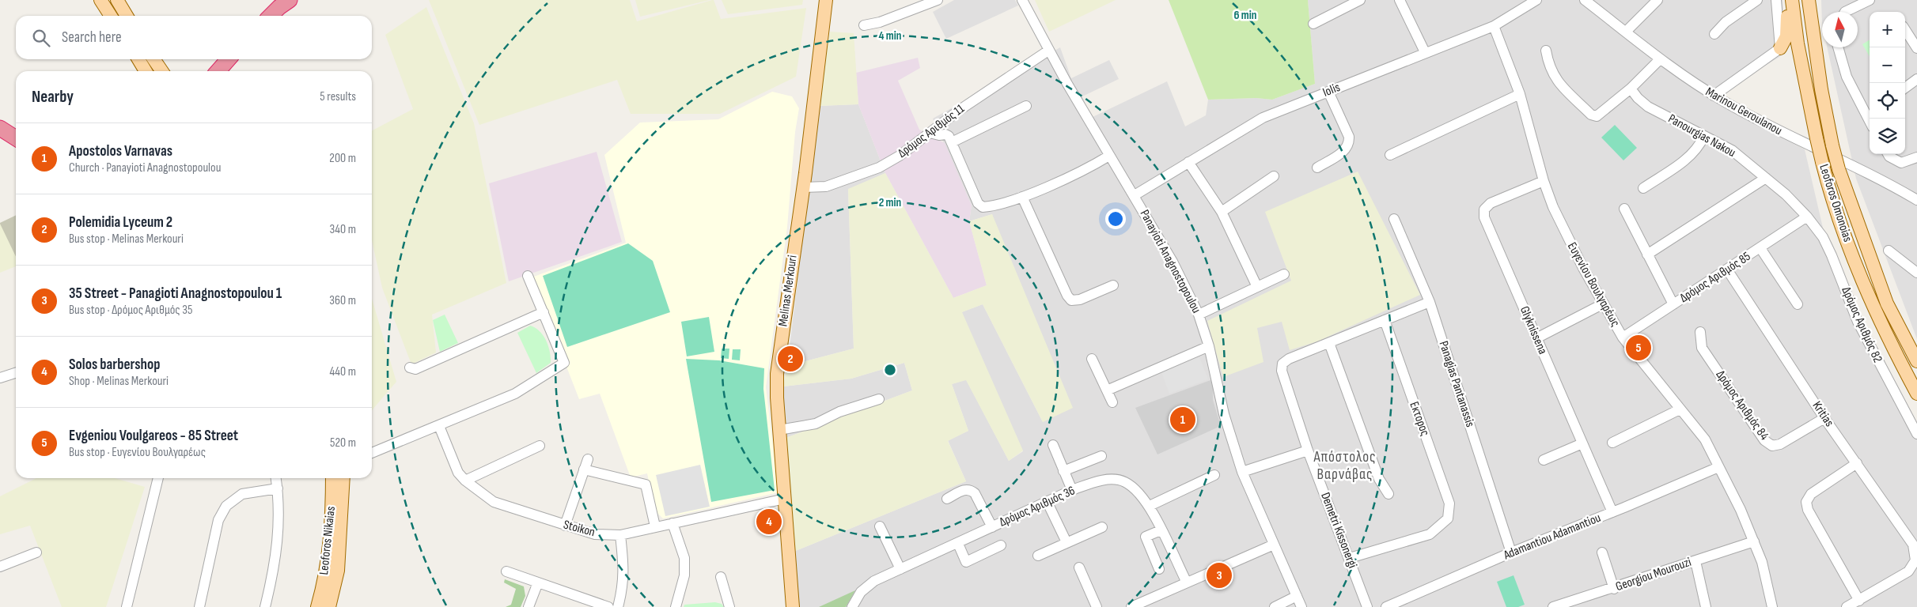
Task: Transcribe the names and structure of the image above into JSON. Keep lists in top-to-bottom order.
{
  "streets": {
    "main road": ["Leoforos Omonoias", "Melinas Merkouri", "Leoforos Nikaias"],
    "street": [
      "Iolis",
      "Marinou Geroulanou",
      "Δρόμος Αριθμός 11",
      "Panourgias Nakou",
      "Panayioti Anagnostopoulou",
      "Δρόμος Αριθμός 85",
      "Ευγενίου Βουλγαρέως",
      "Δρόμος Αριθμός 82",
      "Glyknissena",
      "Panagias Pantanassis",
      "Δρόμος Αριθμός 84",
      "Kritias",
      "Εκτορος",
      "Δρόμος Αριθμός 36",
      "Stoikon",
      "Demetri Kissonergi",
      "Adamantiou Adamantiou",
      "Georgiou Mourouzi"
    ]
  },
  "crossings": [
    ["Iolis", "Panayioti Anagnostopoulou"],
    ["Iolis", "Ευγενίου Βουλγαρέως"],
    ["Δρόμος Αριθμός 11", "Panayioti Anagnostopoulou"],
    ["Δρόμος Αριθμός 11", "Melinas Merkouri"],
    ["Panourgias Nakou", "Δρόμος Αριθμός 85"],
    ["Panourgias Nakou", "Δρόμος Αριθμός 82"],
    ["Δρόμος Αριθμός 85", "Ευγενίου Βουλγαρέως"],
    ["Δρόμος Αριθμός 85", "Δρόμος Αριθμός 82"],
    ["Δρόμος Αριθμός 85", "Kritias"],
    ["Ευγενίου Βουλγαρέως", "Glyknissena"],
    ["Ευγενίου Βουλγαρέως", "Adamantiou Adamantiou"],
    ["Ευγενίου Βουλγαρέως", "Georgiou Mourouzi"],
    ["Melinas Merkouri", "Stoikon"],
    ["Glyknissena", "Adamantiou Adamantiou"],
    ["Panagias Pantanassis", "Adamantiou Adamantiou"],
    ["Δρόμος Αριθμός 84", "Kritias"],
    ["Εκτορος", "Demetri Kissonergi"]
  ],
  "districts": ["Απόστολος Βαρνάβας"],
  "north": "top",
  "page": {
    "map_buttons": ["+", "−"],
    "search": "Search here",
    "heading": ["Nearby", "5 results"],
    "list": [
      {
        "mark": "1",
        "name": "Apostolos Varnavas",
        "note": "Church · Panayioti Anagnostopoulou",
        "value": "200 m"
      },
      {
        "mark": "2",
        "name": "Polemidia Lyceum 2",
        "note": "Bus stop · Melinas Merkouri",
        "value": "340 m"
      },
      {
        "mark": "3",
        "name": "35 Street - Panagioti Anagnostopoulou 1",
        "note": "Bus stop · Δρόμος Αριθμός 35",
        "value": "360 m"
      },
      {
        "mark": "4",
        "name": "Solos barbershop",
        "note": "Shop · Melinas Merkouri",
        "value": "440 m"
      },
      {
        "mark": "5",
        "name": "Evgeniou Voulgareos - 85 Street",
        "note": "Bus stop · Ευγενίου Βουλγαρέως",
        "value": "520 m"
      }
    ],
    "pins": [
      "5",
      "2",
      "1",
      "4",
      "3"
    ]
  },
  "rings": ["6 min", "4 min", "2 min"]
}
